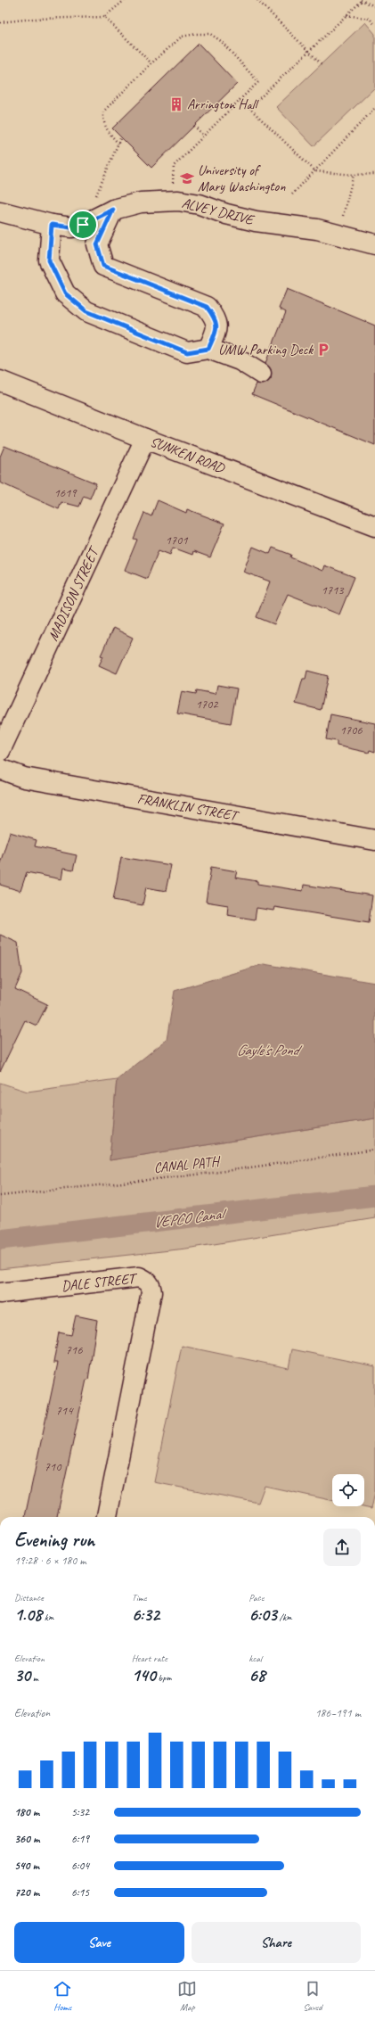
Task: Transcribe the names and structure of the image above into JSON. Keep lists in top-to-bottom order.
{
  "streets": {
    "street": [
      "ALVEY DRIVE",
      "SUNKEN ROAD",
      "MADISON STREET",
      "FRANKLIN STREET",
      "DALE STREET"
    ],
    "path": ["CANAL PATH"]
  },
  "crossings": [
    ["SUNKEN ROAD", "MADISON STREET"]
  ],
  "water": ["Gayle's Pond", "VEPCO Canal"],
  "places": {
    "building": ["Arrington Hall"],
    "school or university": ["University of Mary Washington"],
    "parking": ["UMW Parking Deck"]
  },
  "house_numbers": [
    "1619",
    "1701",
    "1713",
    "1702",
    "1706",
    "716",
    "714",
    "710"
  ],
  "page": {
    "heading": ["Evening run", "19:28 · 6 × 180 m"],
    "stats": [
      ["Distance", "1.08 km"],
      ["Time", "6:32"],
      ["Pace", "6:03 /km"],
      ["Elevation", "30 m"],
      ["Heart rate", "140 bpm"],
      ["kcal", "68"]
    ],
    "chart": ["Elevation", "186–191 m"],
    "list": [
      {
        "name": "180 m",
        "note": "5:32"
      },
      {
        "name": "360 m",
        "note": "6:19"
      },
      {
        "name": "540 m",
        "note": "6:04"
      },
      {
        "name": "720 m",
        "note": "6:15"
      }
    ],
    "buttons": ["Save", "Share"],
    "tabs": ["Home", "Map", "Saved"]
  }
}
